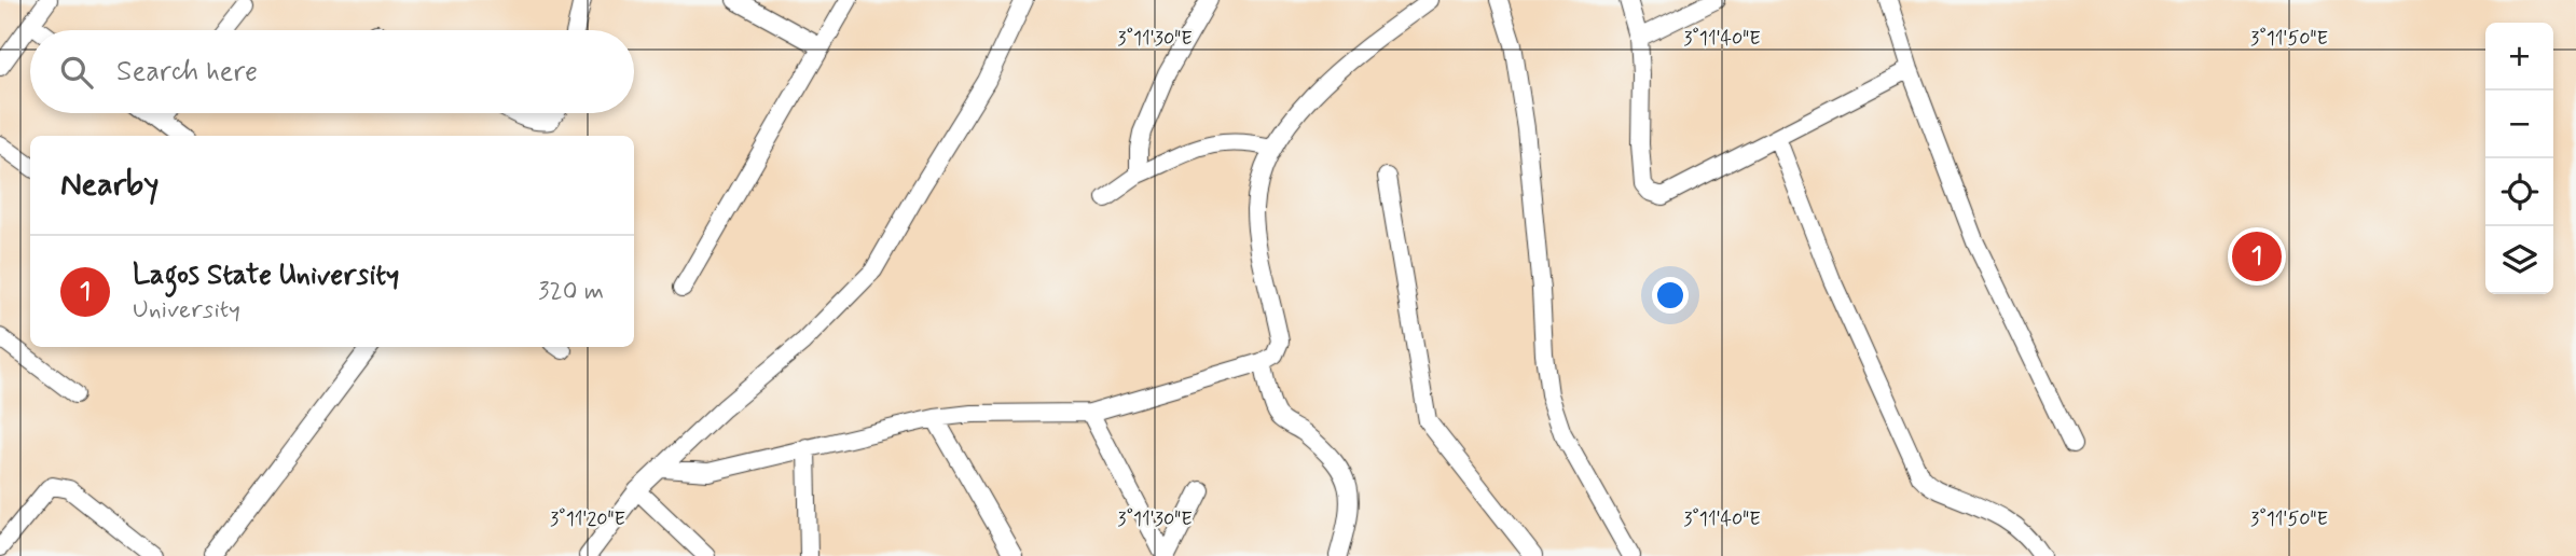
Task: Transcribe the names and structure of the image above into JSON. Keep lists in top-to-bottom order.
{
  "page": {
    "map_buttons": ["+", "−"],
    "search": "Search here",
    "heading": "Nearby",
    "pins": "1",
    "list": [
      {
        "mark": "1",
        "name": "Lagos State University",
        "note": "University",
        "value": "320 m"
      }
    ]
  },
  "coordinates": [
    "3°11'30\"E",
    "3°11'40\"E",
    "3°11'50\"E",
    "3°11'20\"E"
  ]
}
